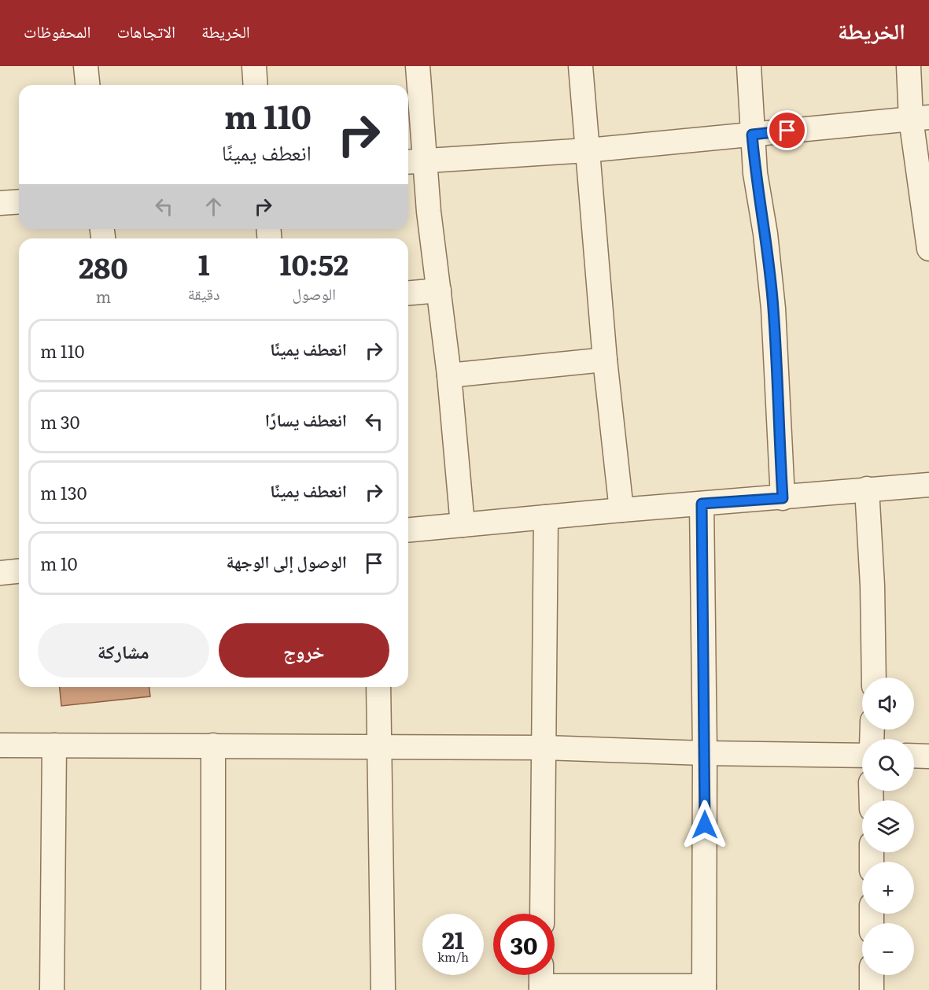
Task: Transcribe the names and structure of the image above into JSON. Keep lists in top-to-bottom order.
{
  "page": {
    "header": "الخريطة",
    "nav": ["الخريطة", "الاتجاهات", "المحفوظات"],
    "turn": ["110 m", "انعطف يمينًا"],
    "eta": [
      "10:52",
      "الوصول",
      "1",
      "دقيقة",
      "280",
      "m"
    ],
    "list": [
      {
        "name": "انعطف يمينًا",
        "value": "110 m"
      },
      {
        "name": "انعطف يسارًا",
        "value": "30 m"
      },
      {
        "name": "انعطف يمينًا",
        "value": "130 m"
      },
      {
        "name": "الوصول إلى الوجهة",
        "value": "10 m"
      }
    ],
    "buttons": ["خروج", "مشاركة"],
    "map_buttons": ["+", "−"],
    "speed": "21 km/h",
    "limit": "30"
  }
}
